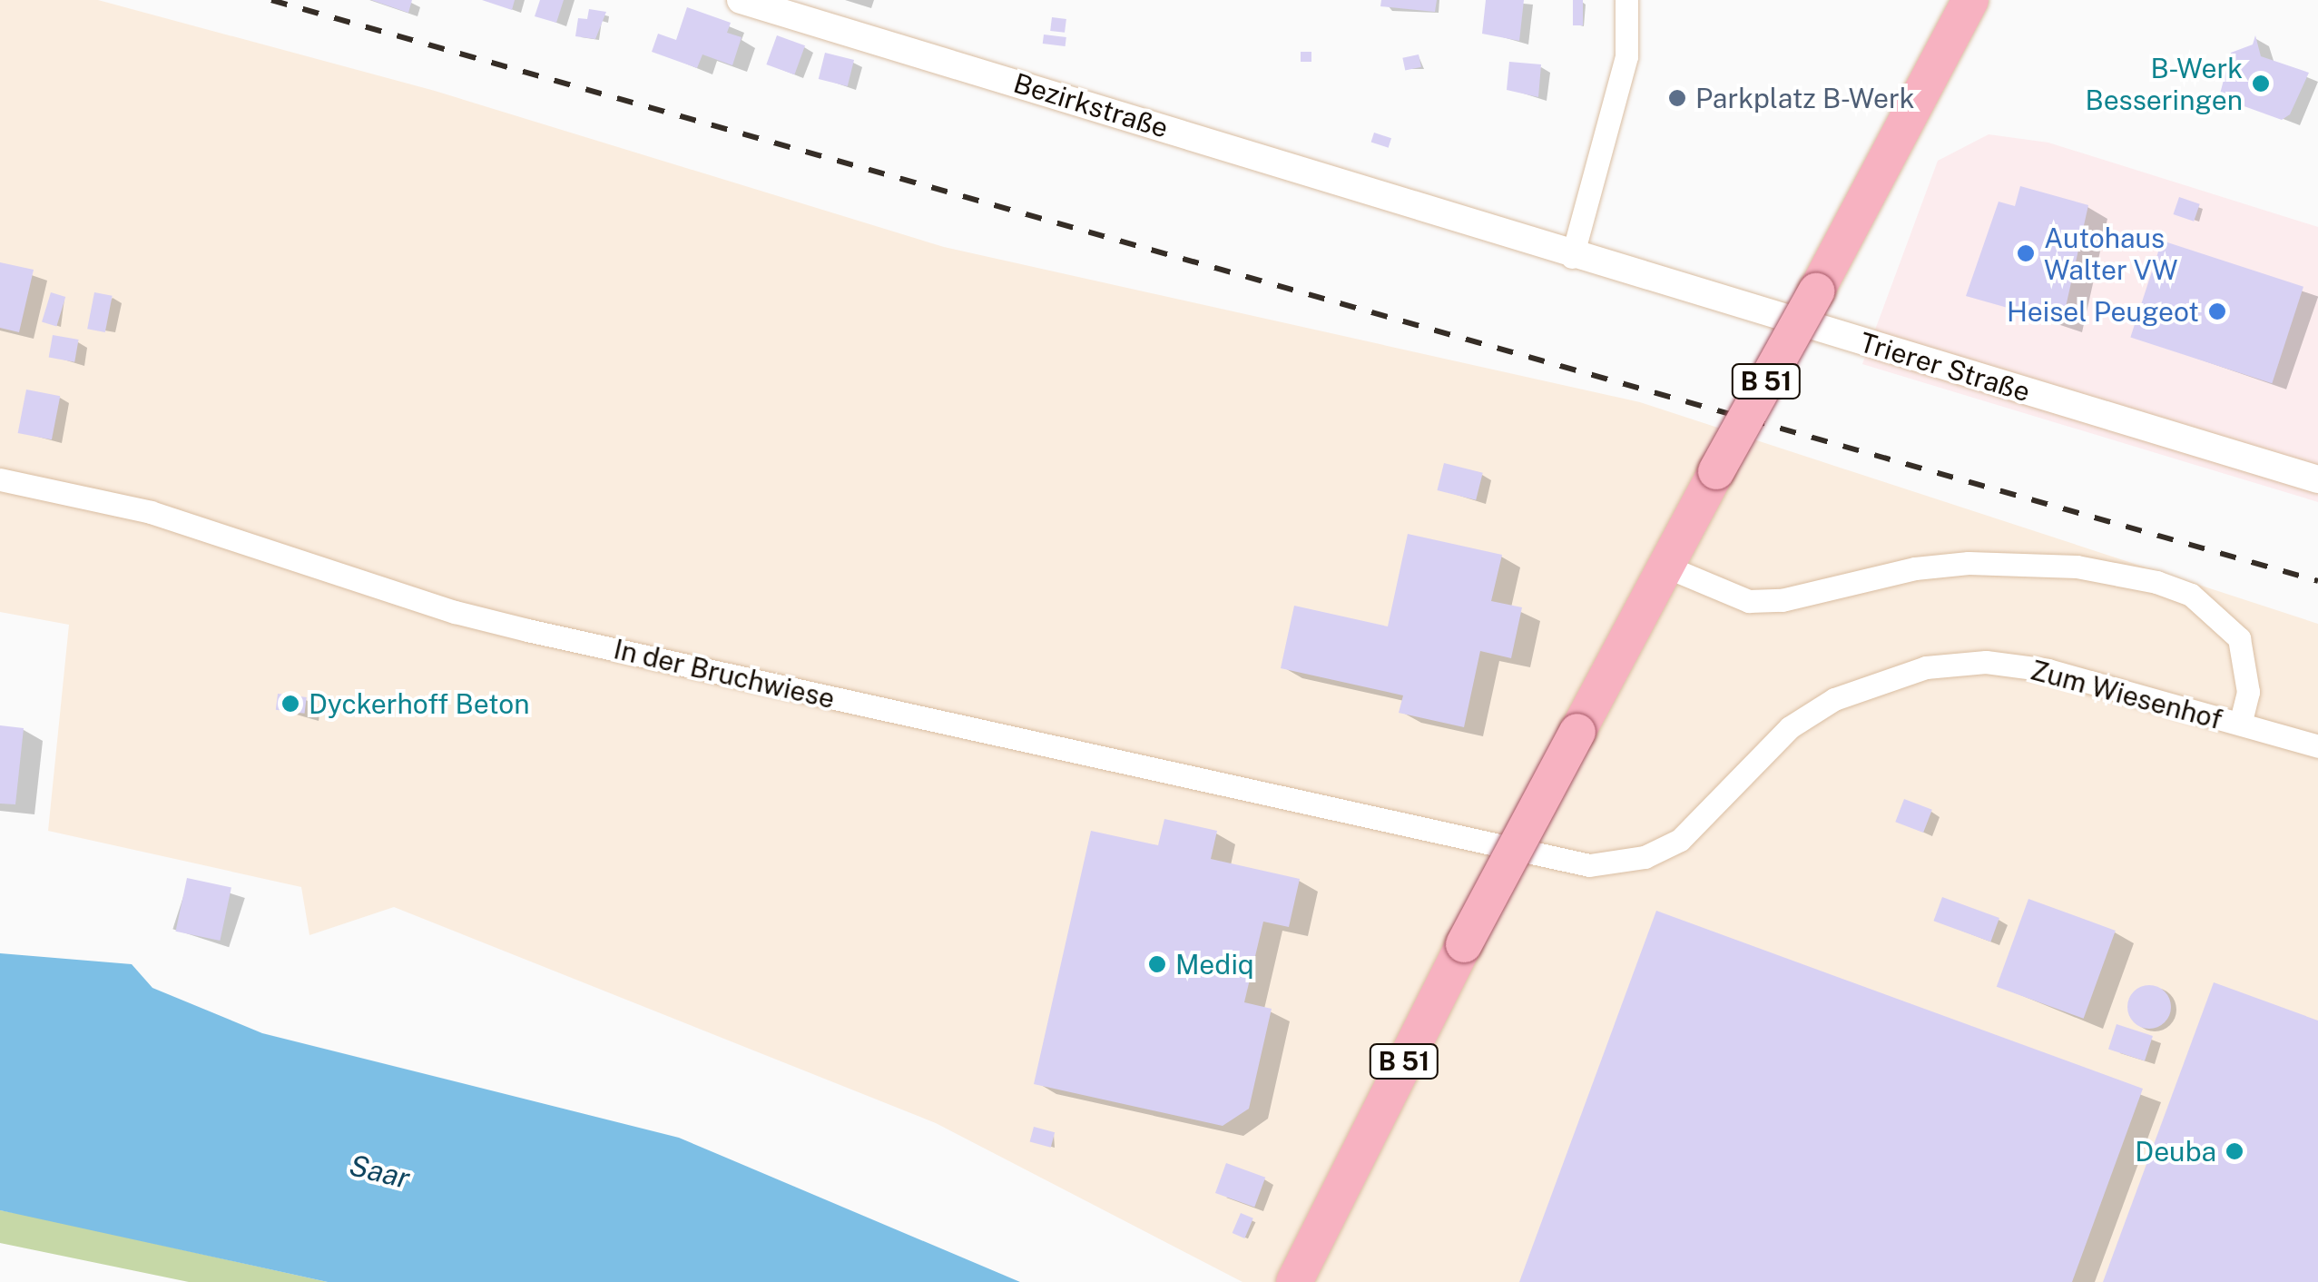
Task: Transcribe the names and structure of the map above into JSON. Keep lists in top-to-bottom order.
{
  "streets": {
    "main road": ["B 51"],
    "street": [
      "Bezirkstraße",
      "Trierer Straße",
      "In der Bruchwiese",
      "Zum Wiesenhof"
    ]
  },
  "crossings": [
    ["Bezirkstraße", "Trierer Straße"],
    ["In der Bruchwiese", "Zum Wiesenhof"]
  ],
  "water": ["Saar"],
  "places": [
    "B-Werk Besseringen",
    "Parkplatz B-Werk",
    "Autohaus Walter VW",
    "Heisel Peugeot",
    "Dyckerhoff Beton",
    "Mediq",
    "Deuba"
  ]
}
